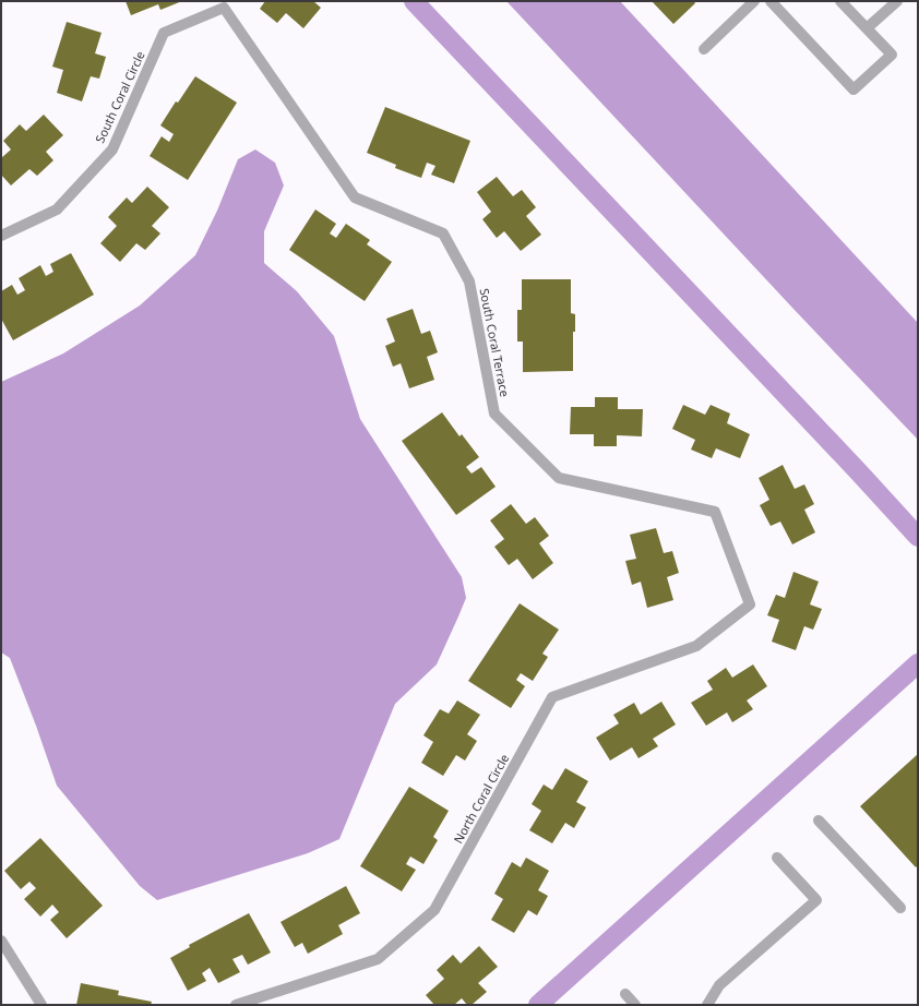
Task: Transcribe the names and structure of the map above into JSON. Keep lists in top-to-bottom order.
{
  "streets": {
    "street": ["South Coral Circle", "South Coral Terrace", "North Coral Circle"]
  },
  "crossings": [
    ["South Coral Circle", "South Coral Terrace"],
    ["South Coral Terrace", "North Coral Circle"]
  ]
}
